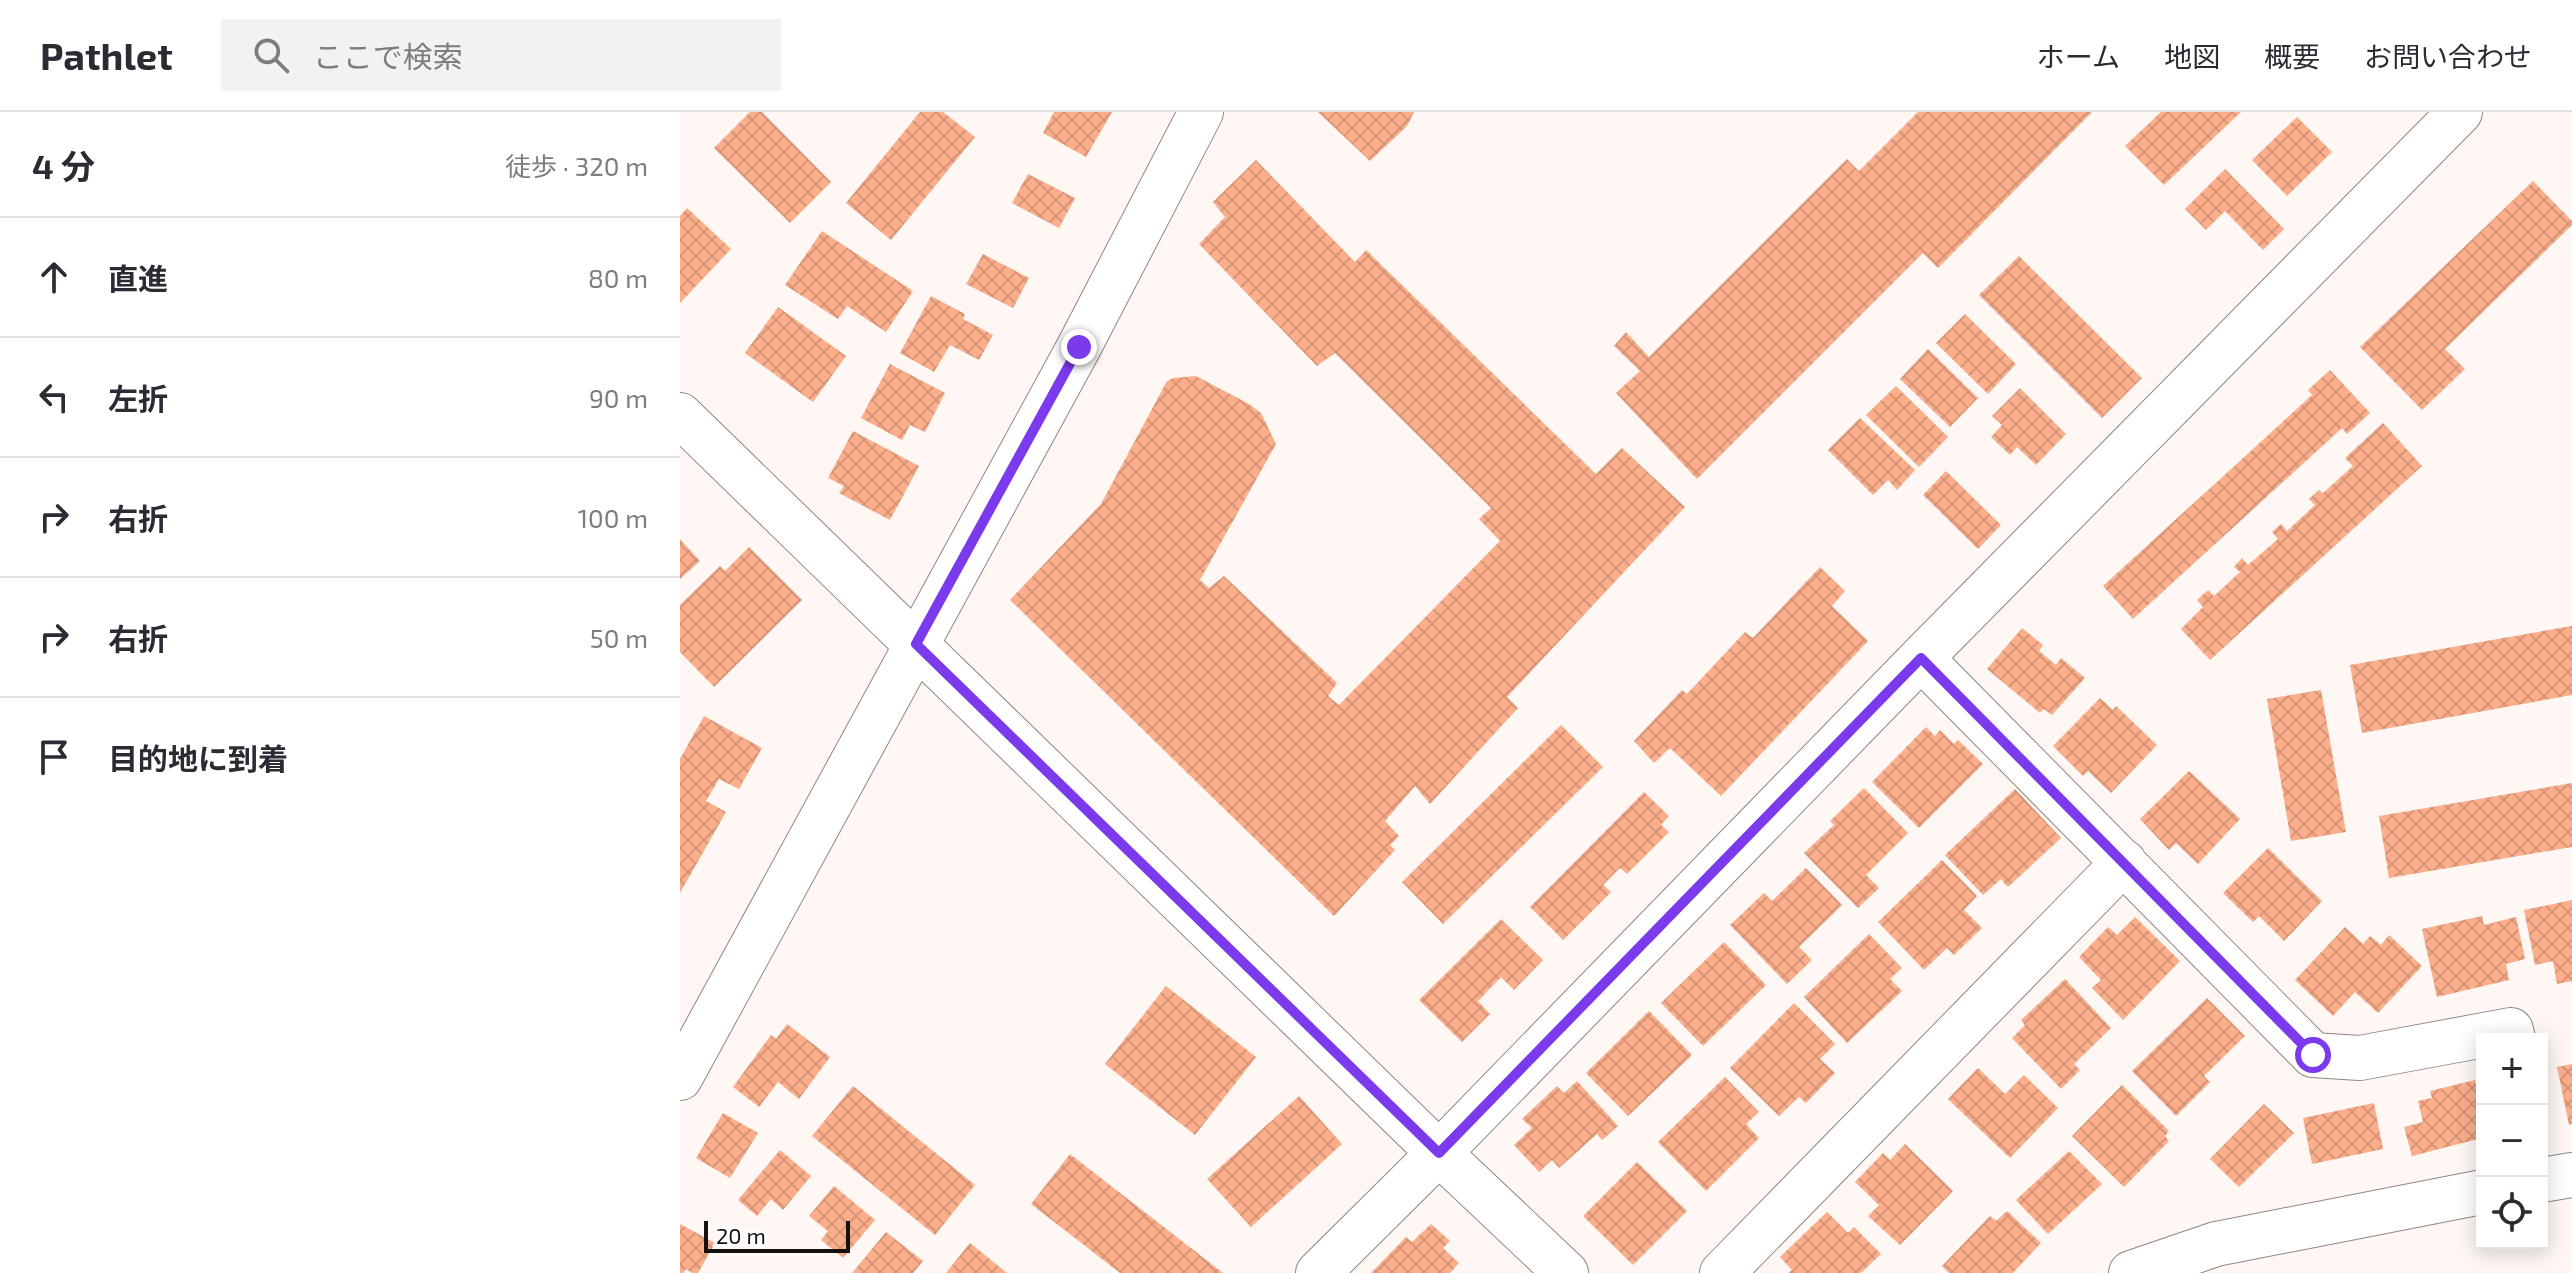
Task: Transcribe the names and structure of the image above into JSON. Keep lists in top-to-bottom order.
{
  "scale_bar": "20 m",
  "page": {
    "header": "Pathlet",
    "search": "ここで検索",
    "nav": [
      "ホーム",
      "地図",
      "概要",
      "お問い合わせ"
    ],
    "heading": ["4 分", "徒歩 · 320 m"],
    "list": [
      ["直進", "80 m"],
      ["左折", "90 m"],
      ["右折", "100 m"],
      ["右折", "50 m"],
      "目的地に到着"
    ],
    "map_buttons": ["+", "−"],
    "scale": "20 m"
  }
}
